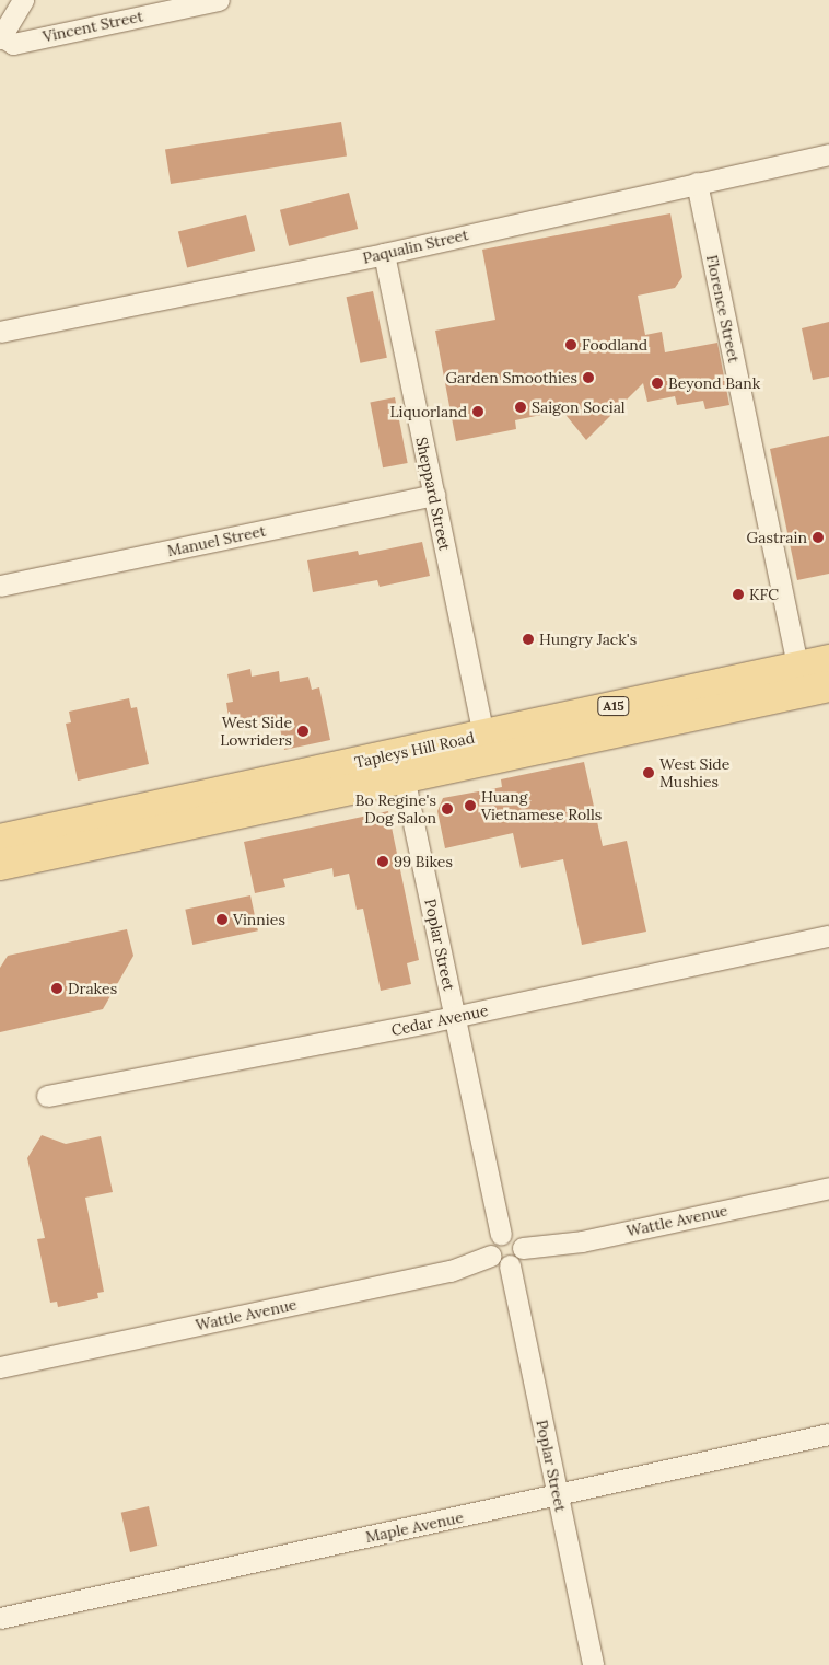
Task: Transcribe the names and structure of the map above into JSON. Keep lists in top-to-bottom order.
{
  "streets": {
    "main road": ["A15", "Tapleys Hill Road"],
    "street": [
      "Vincent Street",
      "Paqualin Street",
      "Florence Street",
      "Sheppard Street",
      "Manuel Street",
      "Poplar Street",
      "Cedar Avenue",
      "Wattle Avenue",
      "Maple Avenue"
    ]
  },
  "crossings": [
    ["Paqualin Street", "Florence Street"],
    ["Paqualin Street", "Sheppard Street"],
    ["Florence Street", "Tapleys Hill Road"],
    ["Sheppard Street", "Manuel Street"],
    ["Sheppard Street", "Tapleys Hill Road"],
    ["Tapleys Hill Road", "Poplar Street"],
    ["Poplar Street", "Cedar Avenue"],
    ["Poplar Street", "Wattle Avenue"],
    ["Poplar Street", "Maple Avenue"]
  ],
  "places": [
    "Foodland",
    "Garden Smoothies",
    "Beyond Bank",
    "Saigon Social",
    "Liquorland",
    "Gastrain",
    "KFC",
    "Hungry Jack's",
    "West Side Lowriders",
    "West Side Mushies",
    "Huang Vietnamese Rolls",
    "Bo Regine's Dog Salon",
    "99 Bikes",
    "Vinnies",
    "Drakes"
  ]
}
